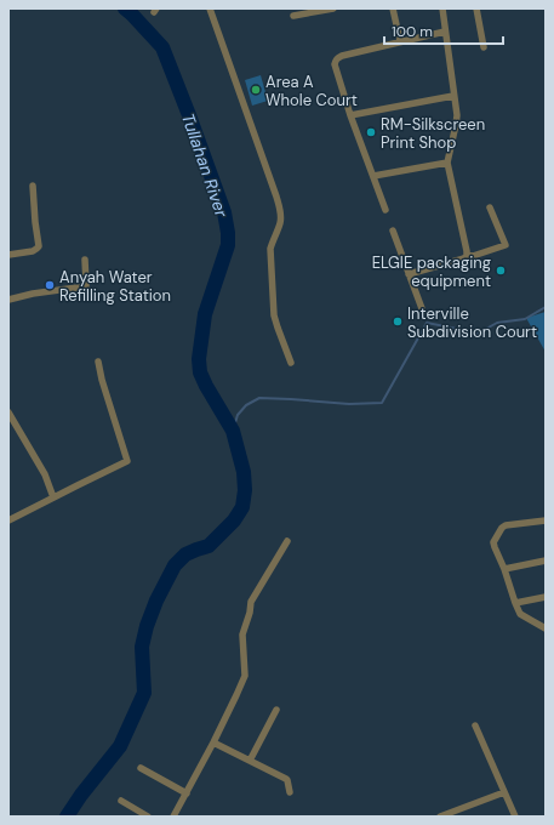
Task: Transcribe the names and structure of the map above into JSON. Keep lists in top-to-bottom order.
{
  "water": ["Tullahan River"],
  "places": [
    "Area A Whole Court",
    "RM-Silkscreen Print Shop",
    "ELGIE packaging equipment",
    "Anyah Water Refilling Station",
    "Interville Subdivision Court"
  ],
  "scale_bar": "100 m"
}
